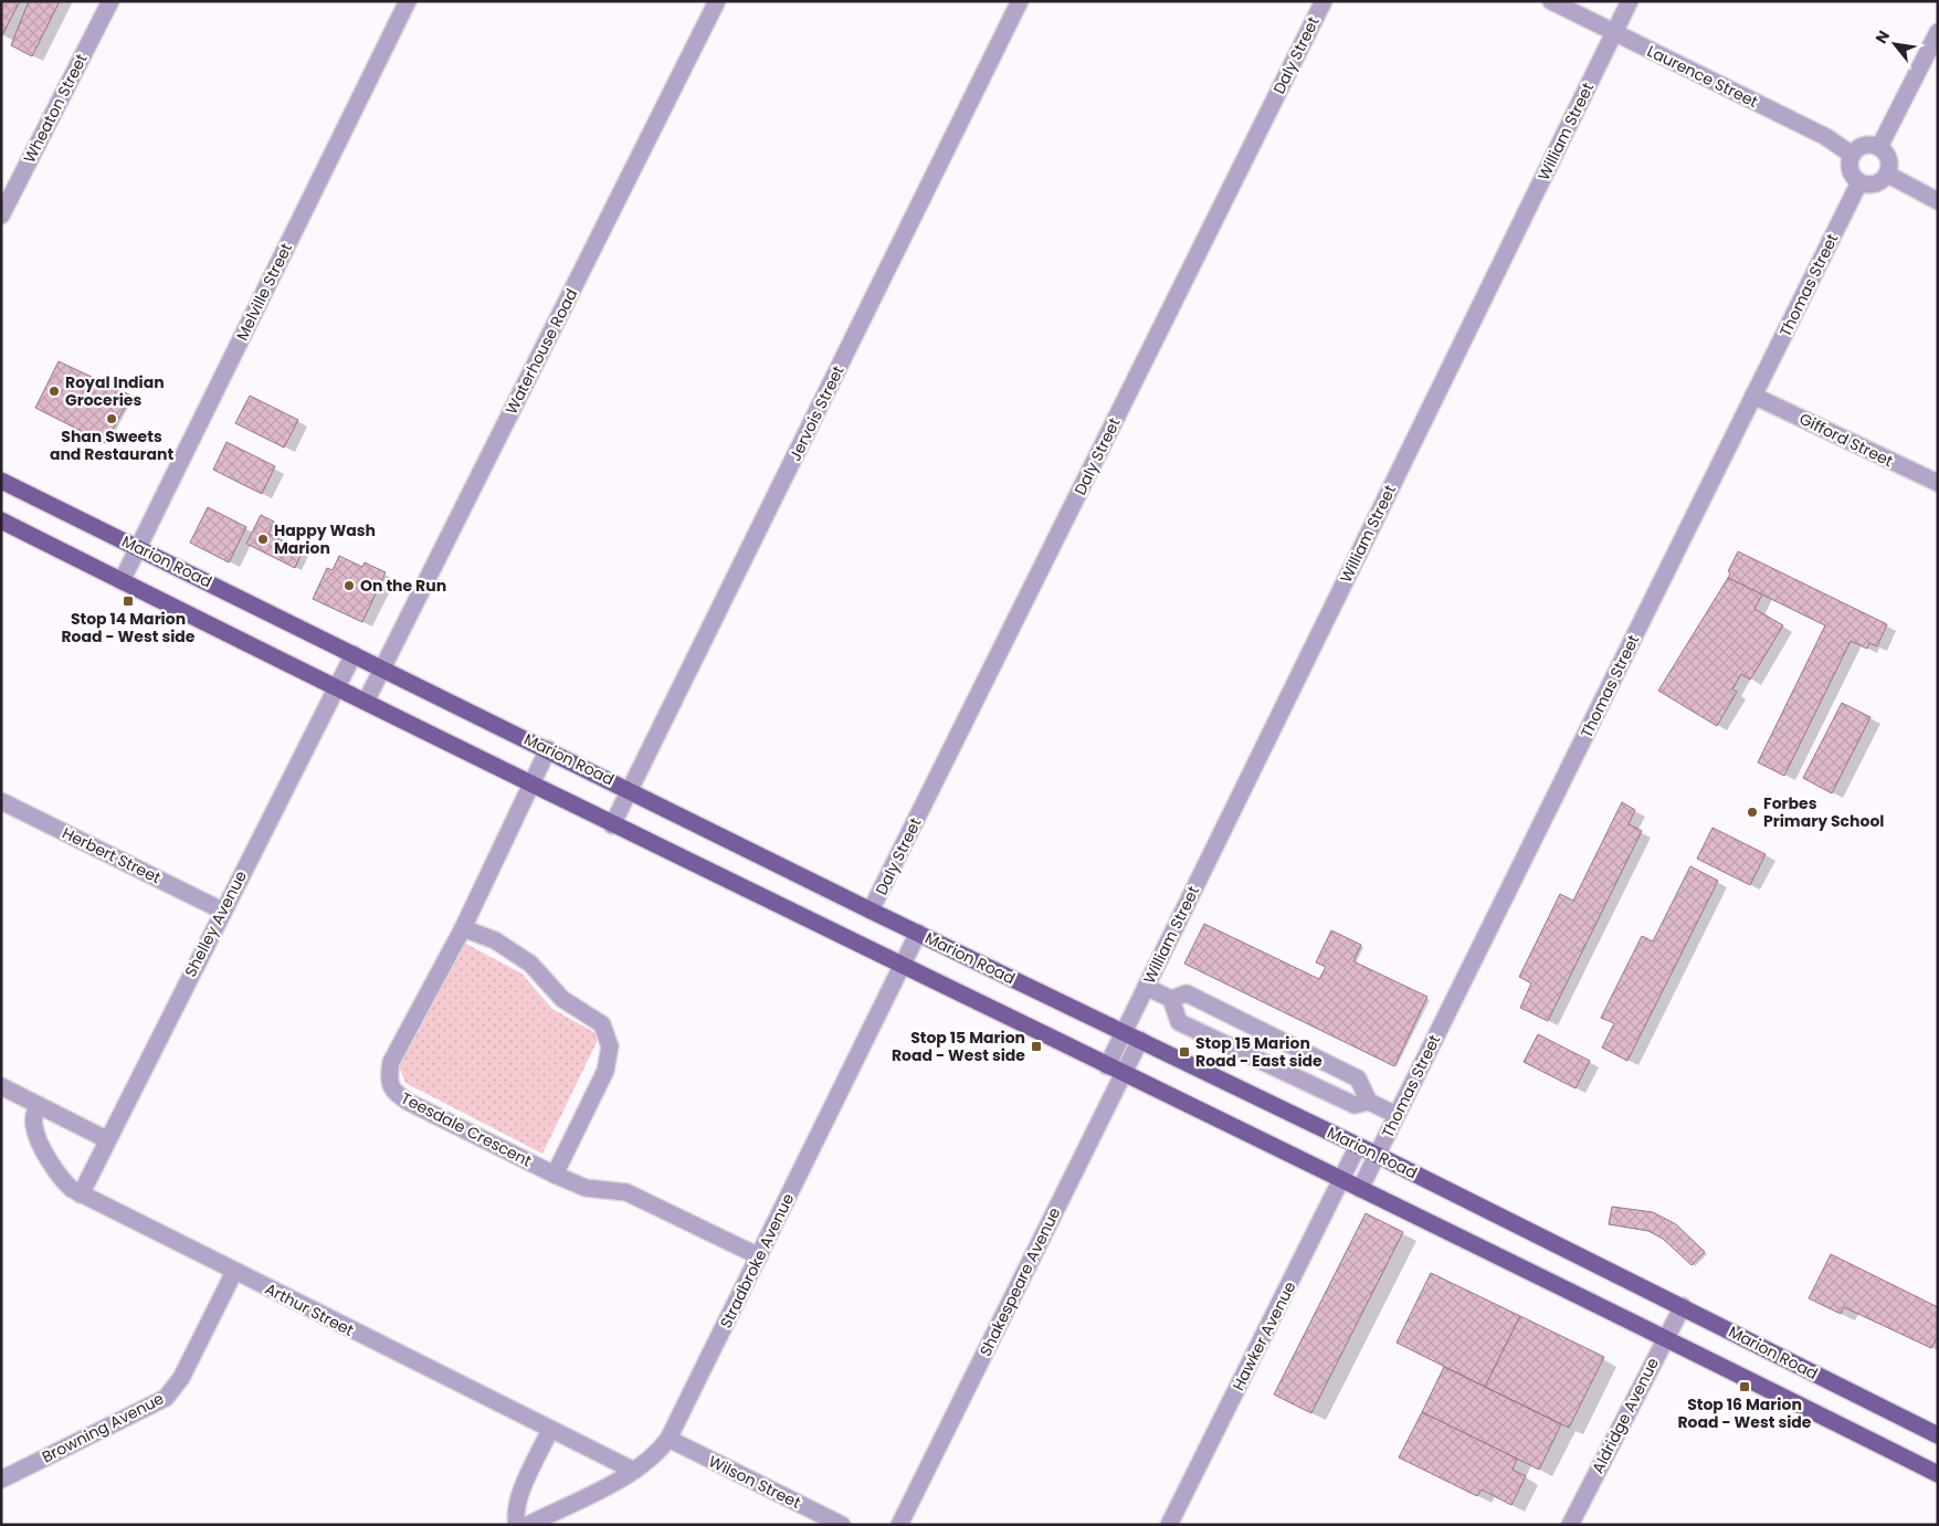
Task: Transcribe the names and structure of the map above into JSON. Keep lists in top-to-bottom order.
{
  "streets": {
    "main road": ["Marion Road"],
    "street": [
      "Daly Street",
      "Laurence Street",
      "Wheaton Street",
      "William Street",
      "Thomas Street",
      "Melville Street",
      "Waterhouse Road",
      "Jervois Street",
      "Gifford Street",
      "Herbert Street",
      "Shelley Avenue",
      "Teesdale Crescent",
      "Stradbroke Avenue",
      "Shakespeare Avenue",
      "Arthur Street",
      "Hawker Avenue",
      "Aldridge Avenue",
      "Browning Avenue",
      "Wilson Street"
    ]
  },
  "crossings": [
    ["Daly Street", "Marion Road"],
    ["Laurence Street", "William Street"],
    ["Laurence Street", "Thomas Street"],
    ["William Street", "Marion Road"],
    ["Thomas Street", "Gifford Street"],
    ["Thomas Street", "Marion Road"],
    ["Melville Street", "Marion Road"],
    ["Waterhouse Road", "Marion Road"],
    ["Jervois Street", "Marion Road"],
    ["Marion Road", "Shelley Avenue"],
    ["Marion Road", "Teesdale Crescent"],
    ["Marion Road", "Stradbroke Avenue"],
    ["Marion Road", "Shakespeare Avenue"],
    ["Marion Road", "Hawker Avenue"],
    ["Marion Road", "Aldridge Avenue"],
    ["Herbert Street", "Shelley Avenue"],
    ["Shelley Avenue", "Arthur Street"],
    ["Teesdale Crescent", "Stradbroke Avenue"],
    ["Stradbroke Avenue", "Arthur Street"],
    ["Stradbroke Avenue", "Wilson Street"],
    ["Arthur Street", "Browning Avenue"]
  ],
  "places": {
    "other": [
      "Royal Indian Groceries",
      "Shan Sweets and Restaurant",
      "Happy Wash Marion",
      "On the Run",
      "Forbes Primary School"
    ],
    "transit": [
      "Stop 14 Marion Road - West side",
      "Stop 15 Marion Road - West side",
      "Stop 15 Marion Road - East side",
      "Stop 16 Marion Road - West side"
    ]
  },
  "north": "top left"
}
